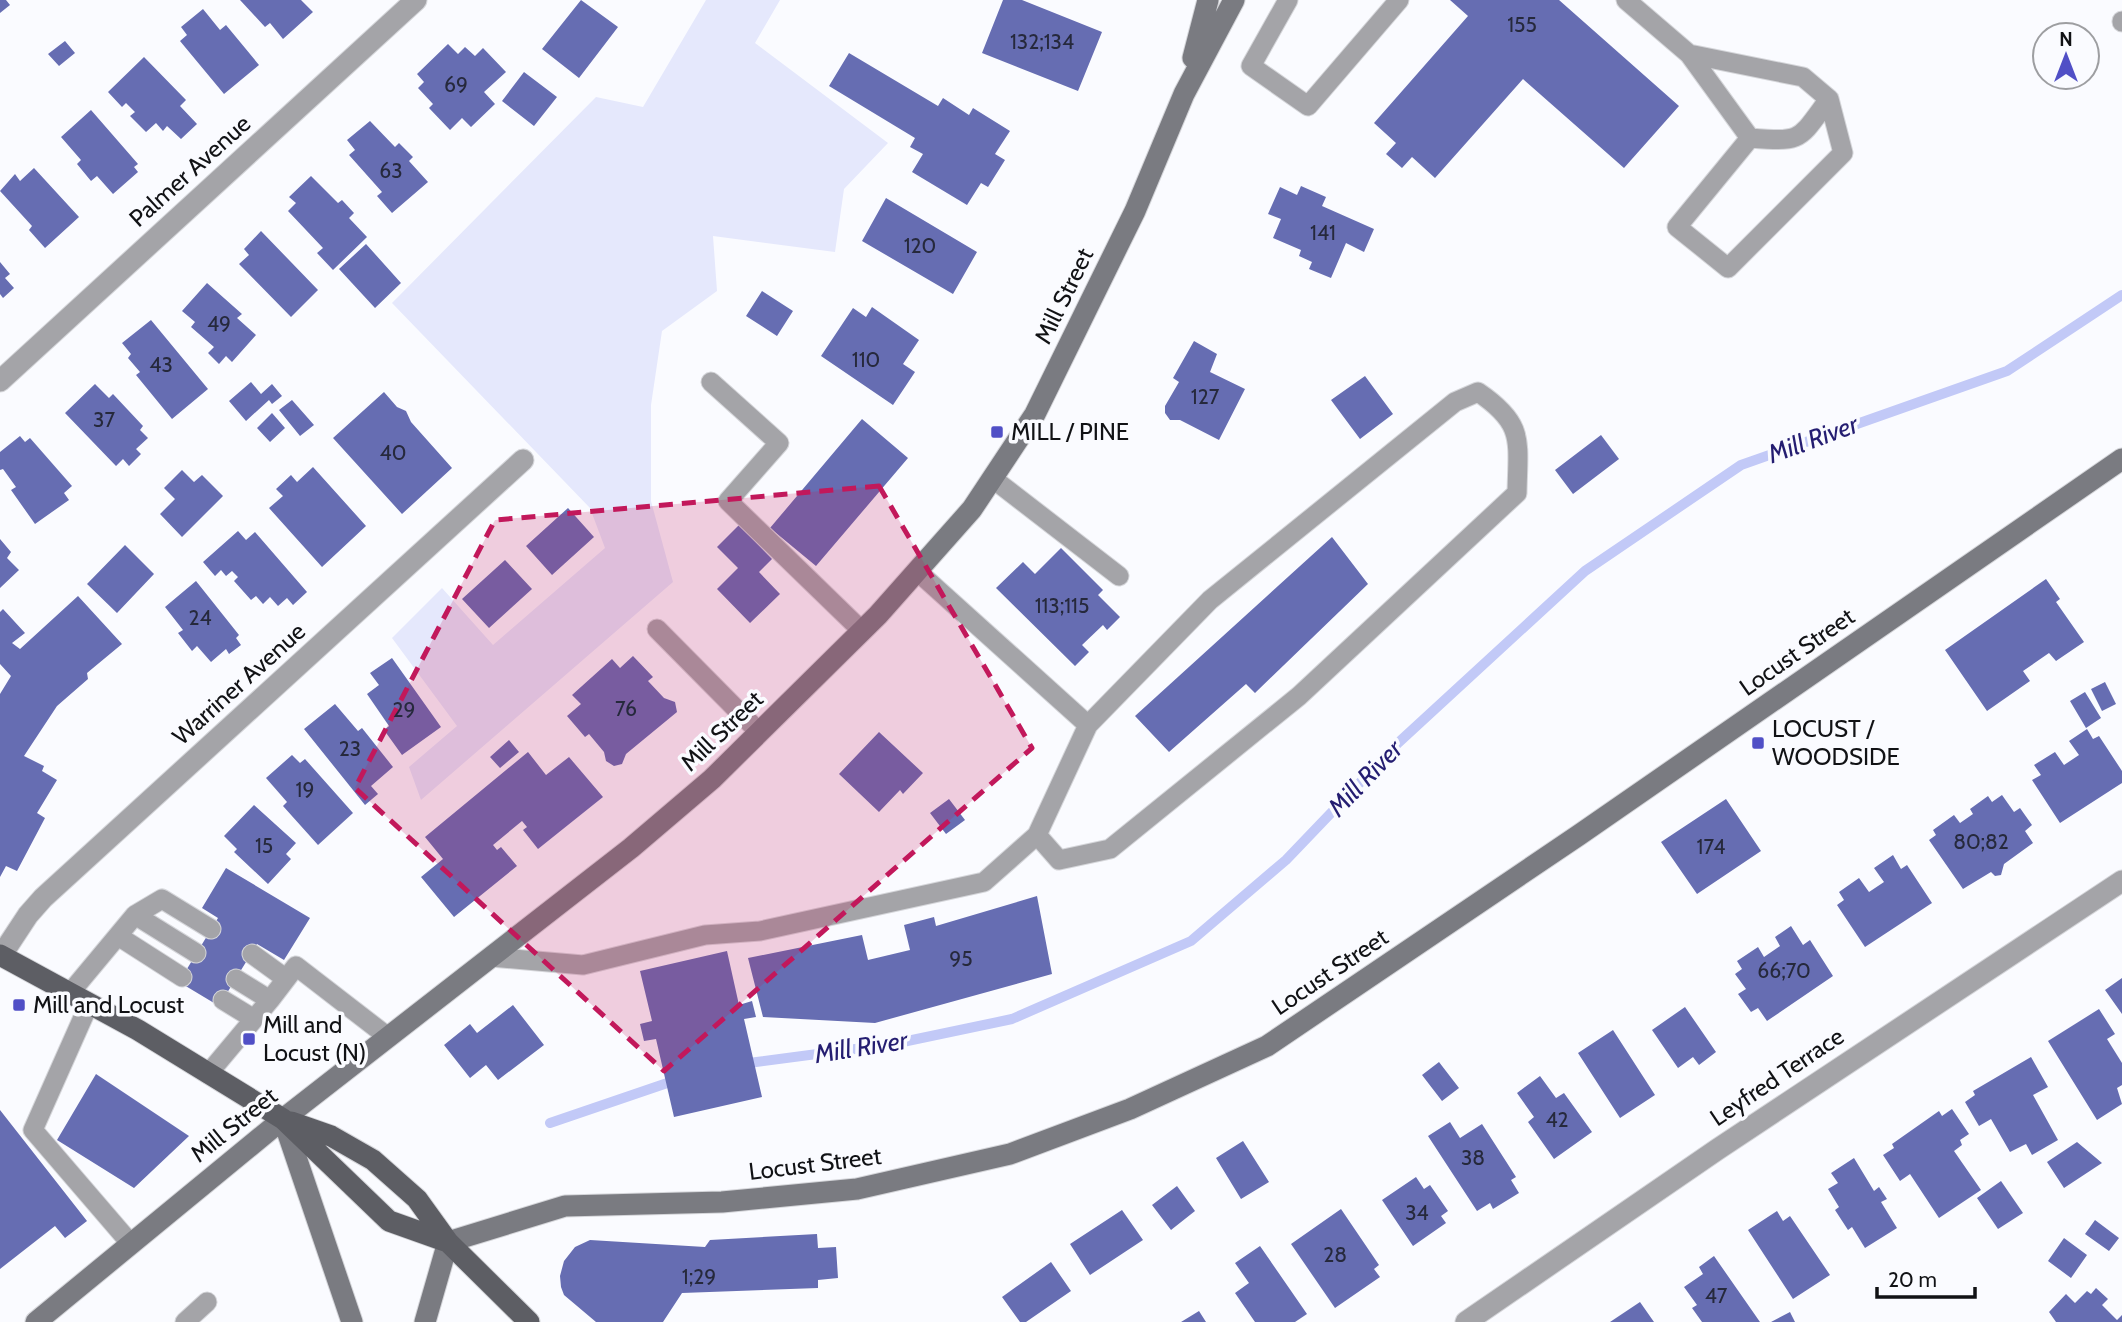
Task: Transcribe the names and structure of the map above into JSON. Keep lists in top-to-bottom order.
{
  "streets": {
    "street": [
      "Palmer Avenue",
      "Mill Street",
      "Locust Street",
      "Warriner Avenue",
      "Leyfred Terrace"
    ]
  },
  "water": ["Mill River"],
  "places": {
    "transit": [
      "MILL / PINE",
      "LOCUST / WOODSIDE",
      "Mill and Locust",
      "Mill and Locust (N)"
    ]
  },
  "house_numbers": [
    "155",
    "132;134",
    "69",
    "63",
    "141",
    "120",
    "49",
    "110",
    "43",
    "127",
    "37",
    "40",
    "113;115",
    "24",
    "76",
    "29",
    "23",
    "19",
    "80;82",
    "15",
    "174",
    "95",
    "66;70",
    "42",
    "38",
    "34",
    "28",
    "1;29",
    "47"
  ],
  "scale_bar": "20 m",
  "north": "top"
}
